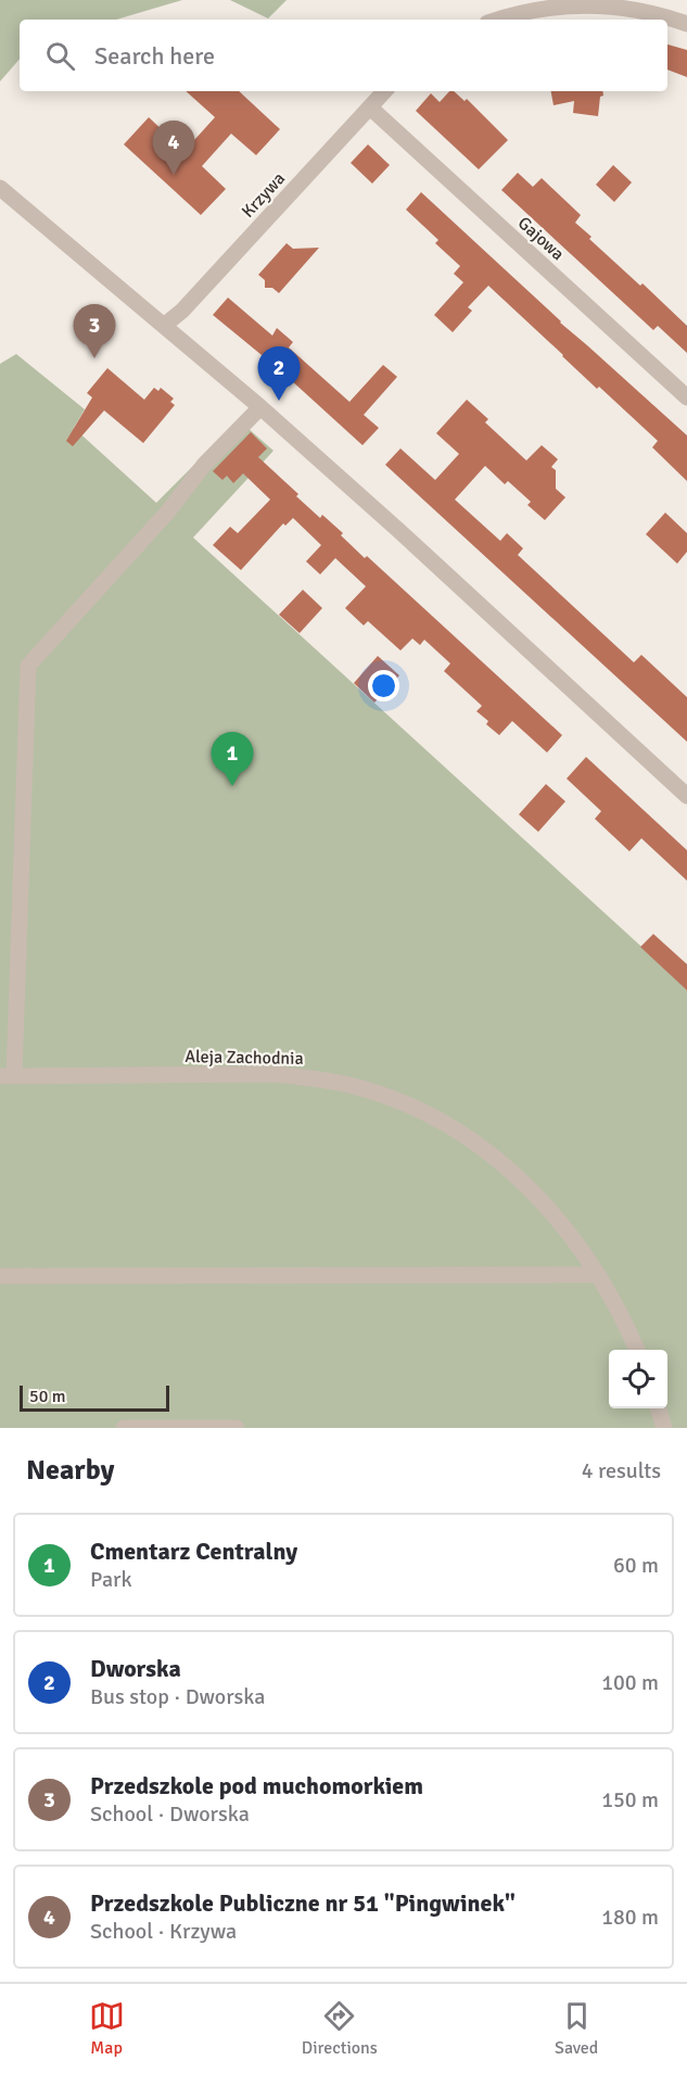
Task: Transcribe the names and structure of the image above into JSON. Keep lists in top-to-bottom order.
{
  "streets": {
    "street": ["Krzywa", "Gajowa", "Aleja Zachodnia"]
  },
  "crossings": [
    ["Krzywa", "Gajowa"]
  ],
  "scale_bar": "50 m",
  "page": {
    "search": "Search here",
    "pins": [
      "4",
      "3",
      "2",
      "1"
    ],
    "scale": "50 m",
    "heading": ["Nearby", "4 results"],
    "list": [
      {
        "mark": "1",
        "name": "Cmentarz Centralny",
        "note": "Park",
        "value": "60 m"
      },
      {
        "mark": "2",
        "name": "Dworska",
        "note": "Bus stop · Dworska",
        "value": "100 m"
      },
      {
        "mark": "3",
        "name": "Przedszkole pod muchomorkiem",
        "note": "School · Dworska",
        "value": "150 m"
      },
      {
        "mark": "4",
        "name": "Przedszkole Publiczne nr 51 \"Pingwinek\"",
        "note": "School · Krzywa",
        "value": "180 m"
      }
    ],
    "nav": ["Map", "Directions", "Saved"]
  }
}
